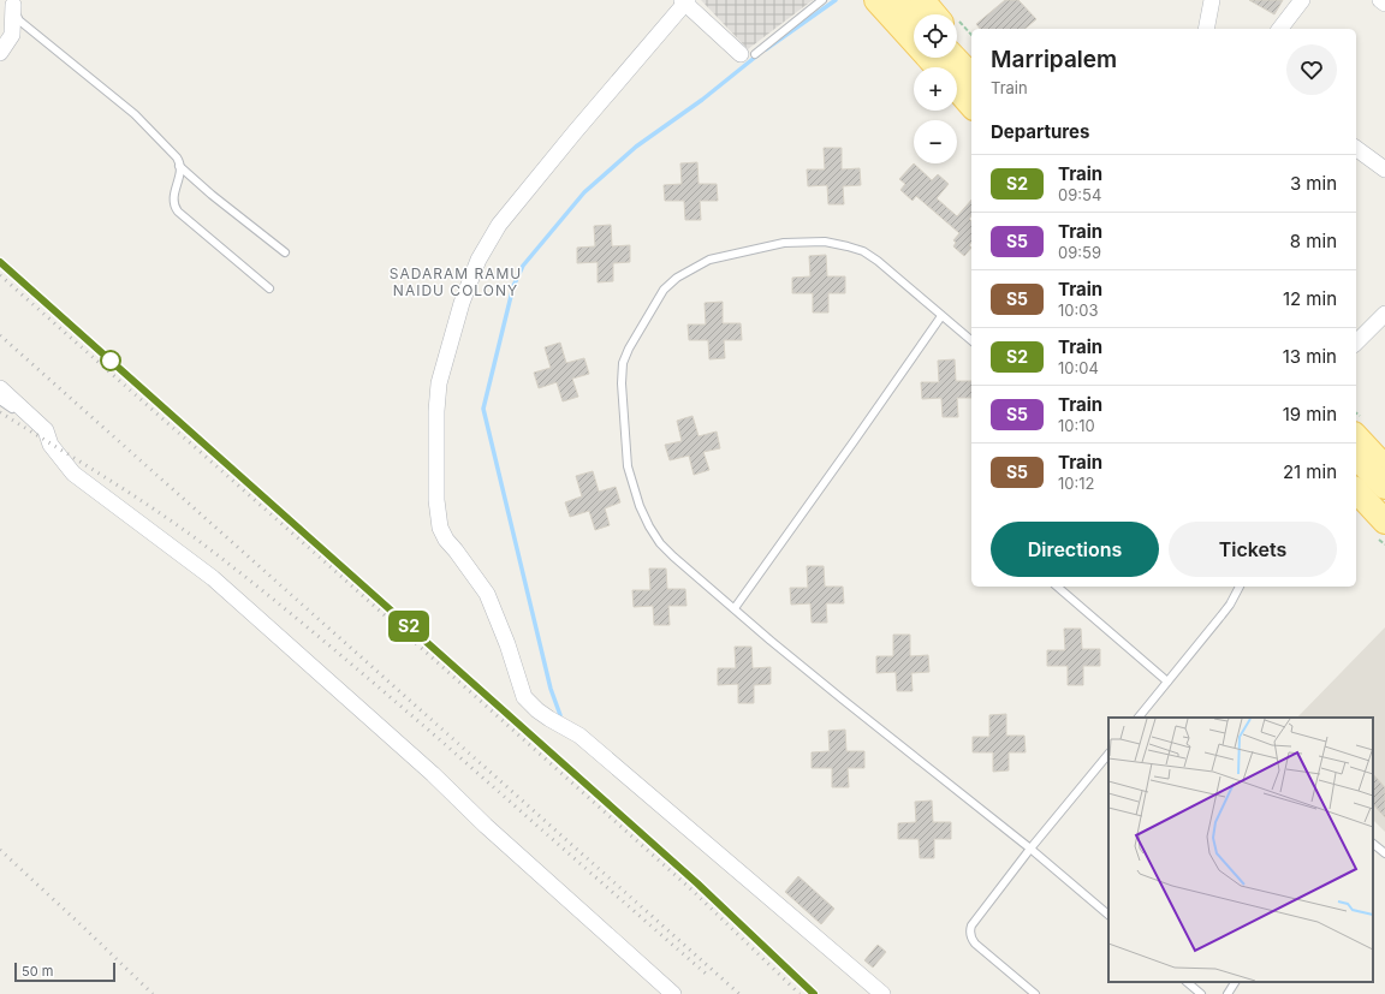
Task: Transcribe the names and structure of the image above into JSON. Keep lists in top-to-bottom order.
{
  "districts": ["SADARAM RAMU NAIDU COLONY"],
  "scale_bar": "50 m",
  "page": {
    "on_map": "S2",
    "map_buttons": ["+", "−"],
    "heading": [
      ["Marripalem", "Train"],
      "Departures"
    ],
    "list": [
      {
        "mark": "S2",
        "name": "Train",
        "note": "09:54",
        "value": "3 min"
      },
      {
        "mark": "S5",
        "name": "Train",
        "note": "09:59",
        "value": "8 min"
      },
      {
        "mark": "S5",
        "name": "Train",
        "note": "10:03",
        "value": "12 min"
      },
      {
        "mark": "S2",
        "name": "Train",
        "note": "10:04",
        "value": "13 min"
      },
      {
        "mark": "S5",
        "name": "Train",
        "note": "10:10",
        "value": "19 min"
      },
      {
        "mark": "S5",
        "name": "Train",
        "note": "10:12",
        "value": "21 min"
      }
    ],
    "buttons": ["Directions", "Tickets"],
    "scale": "50 m"
  }
}
